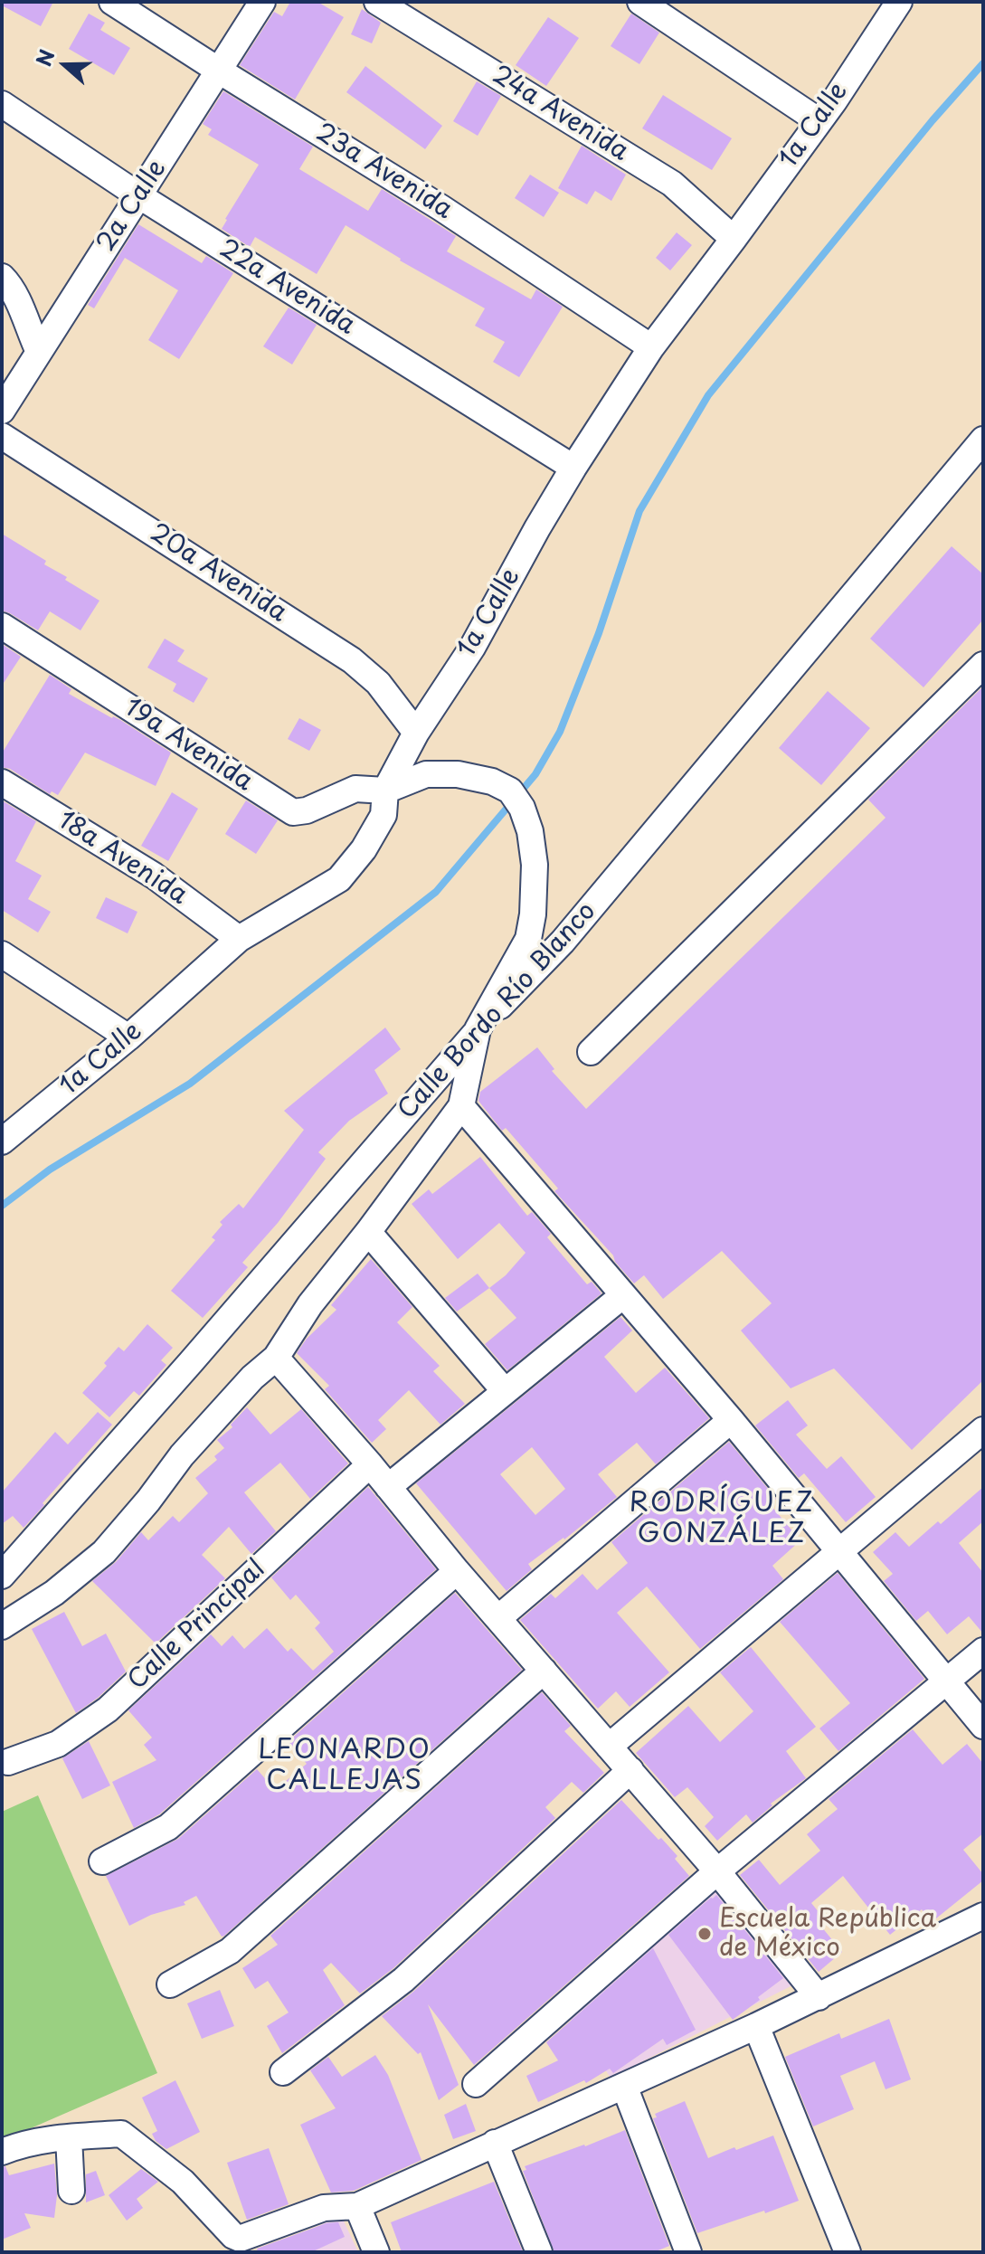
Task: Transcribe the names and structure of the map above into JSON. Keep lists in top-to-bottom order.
{
  "streets": {
    "street": [
      "24a Avenida",
      "1a Calle",
      "23a Avenida",
      "2a Calle",
      "22a Avenida",
      "20a Avenida",
      "19a Avenida",
      "18a Avenida",
      "Calle Bordo Río Blanco",
      "Calle Principal"
    ]
  },
  "crossings": [
    ["24a Avenida", "1a Calle"],
    ["1a Calle", "23a Avenida"],
    ["1a Calle", "22a Avenida"],
    ["1a Calle", "20a Avenida"],
    ["1a Calle", "19a Avenida"],
    ["1a Calle", "18a Avenida"],
    ["23a Avenida", "2a Calle"],
    ["2a Calle", "22a Avenida"]
  ],
  "districts": ["RODRÍGUEZ GONZÁLEZ", "LEONARDO CALLEJAS"],
  "places": ["Escuela República de México"],
  "north": "left"
}
